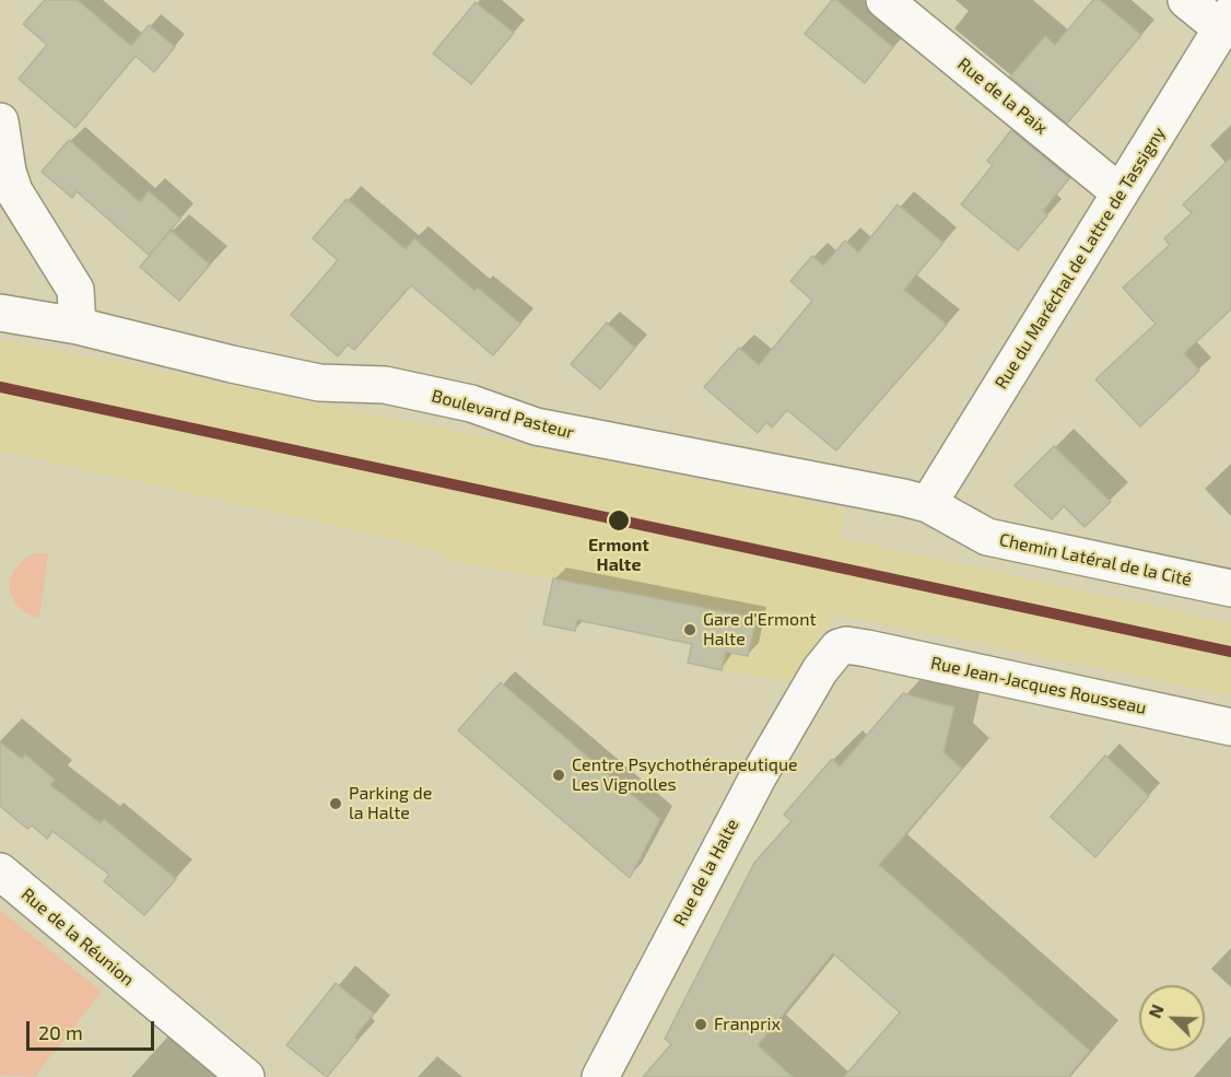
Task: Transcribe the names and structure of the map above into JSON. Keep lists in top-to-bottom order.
{
  "streets": {
    "street": [
      "Rue de la Paix",
      "Rue du Maréchal de Lattre de Tassigny",
      "Boulevard Pasteur",
      "Chemin Latéral de la Cité",
      "Rue Jean-Jacques Rousseau",
      "Rue de la Halte",
      "Rue de la Réunion"
    ]
  },
  "crossings": [
    ["Rue de la Paix", "Rue du Maréchal de Lattre de Tassigny"],
    ["Rue du Maréchal de Lattre de Tassigny", "Boulevard Pasteur"],
    ["Rue du Maréchal de Lattre de Tassigny", "Chemin Latéral de la Cité"],
    ["Boulevard Pasteur", "Chemin Latéral de la Cité"],
    ["Rue Jean-Jacques Rousseau", "Rue de la Halte"]
  ],
  "places": [
    "Ermont Halte",
    "Gare d'Ermont Halte",
    "Centre Psychothérapeutique Les Vignolles",
    "Parking de la Halte",
    "Franprix"
  ],
  "scale_bar": "20 m",
  "north": "top left"
}
